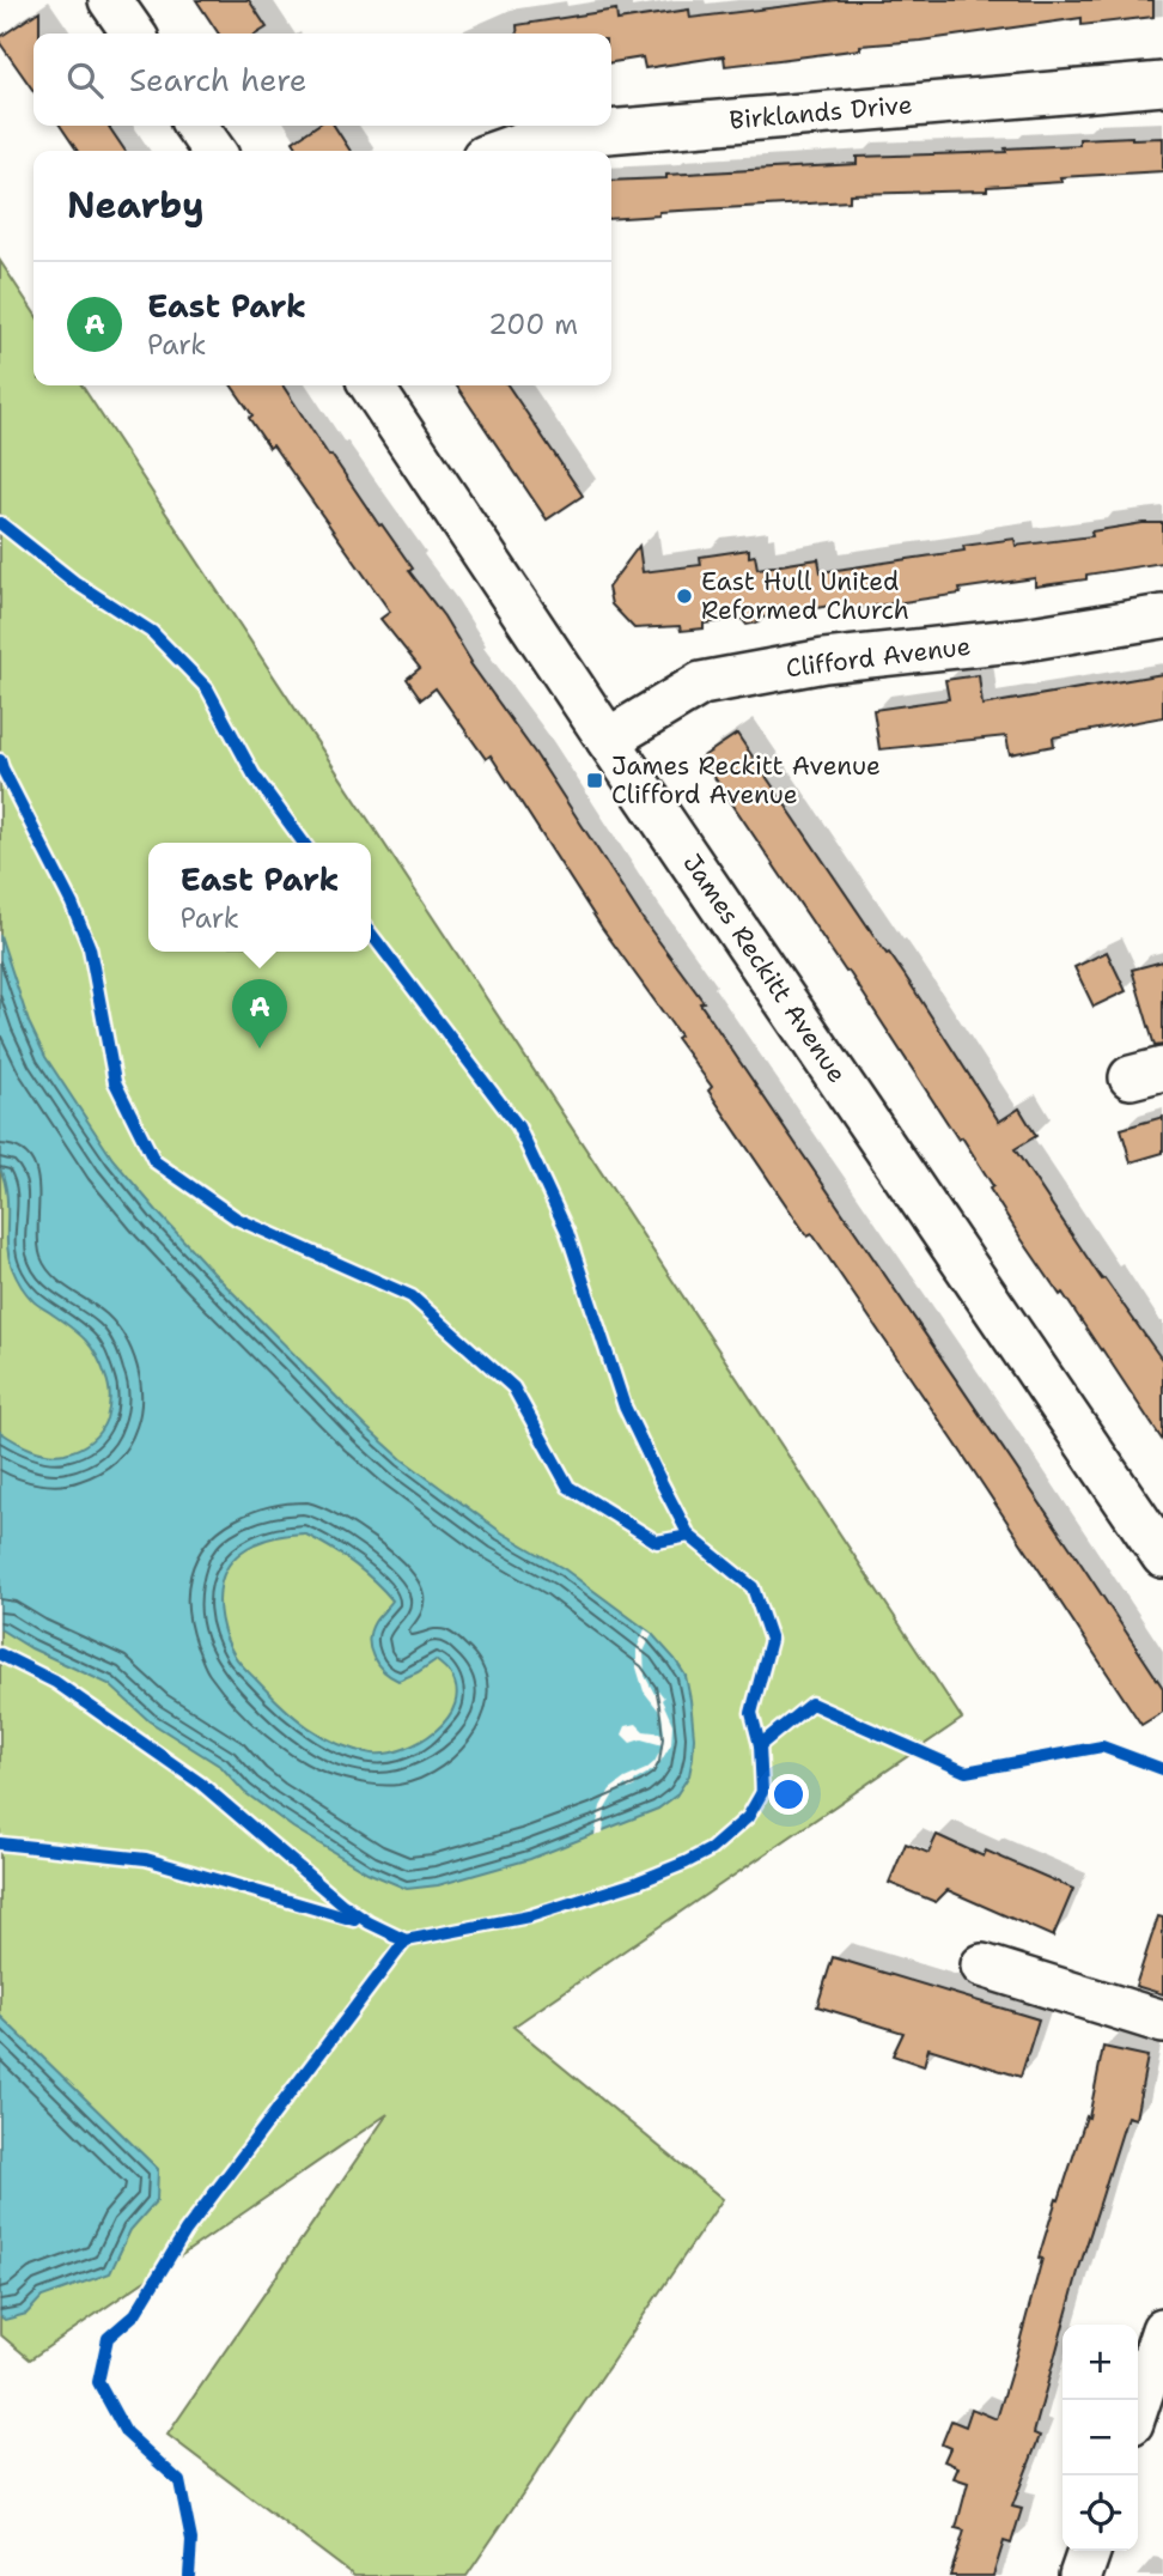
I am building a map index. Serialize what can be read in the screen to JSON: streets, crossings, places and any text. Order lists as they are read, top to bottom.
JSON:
{
  "streets": {
    "street": ["Birklands Drive", "Clifford Avenue", "James Reckitt Avenue"]
  },
  "crossings": [
    ["Clifford Avenue", "James Reckitt Avenue"]
  ],
  "places": {
    "other": ["East Hull United Reformed Church"],
    "transit": ["James Reckitt Avenue Clifford Avenue"]
  },
  "page": {
    "search": "Search here",
    "heading": "Nearby",
    "list": [
      {
        "mark": "A",
        "name": "East Park",
        "note": "Park",
        "value": "200 m"
      }
    ],
    "popup": ["East Park", "Park"],
    "pins": "A",
    "map_buttons": ["+", "−"]
  }
}
